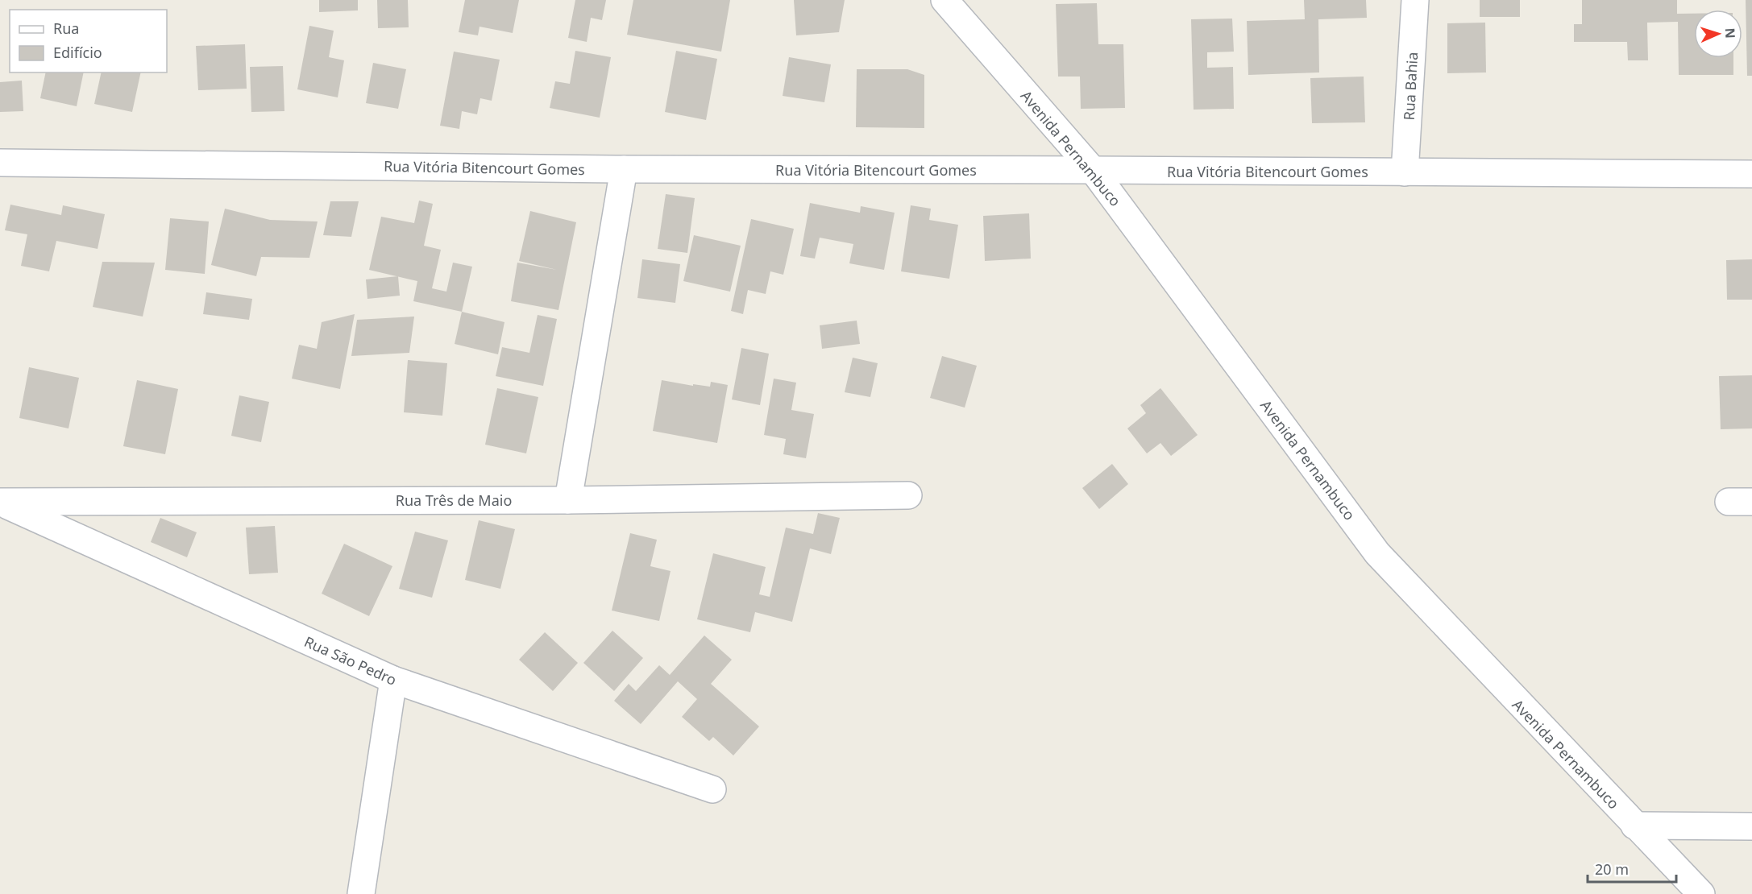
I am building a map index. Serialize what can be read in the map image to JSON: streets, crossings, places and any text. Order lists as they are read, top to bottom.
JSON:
{
  "streets": {
    "street": [
      "Rua Bahia",
      "Avenida Pernambuco",
      "Rua Vitória Bitencourt Gomes",
      "Rua Três de Maio",
      "Rua São Pedro"
    ]
  },
  "crossings": [
    ["Rua Bahia", "Rua Vitória Bitencourt Gomes"],
    ["Avenida Pernambuco", "Rua Vitória Bitencourt Gomes"],
    ["Rua Três de Maio", "Rua São Pedro"]
  ],
  "legend": ["Rua", "Edifício"],
  "scale_bar": "20 m",
  "north": "right"
}
